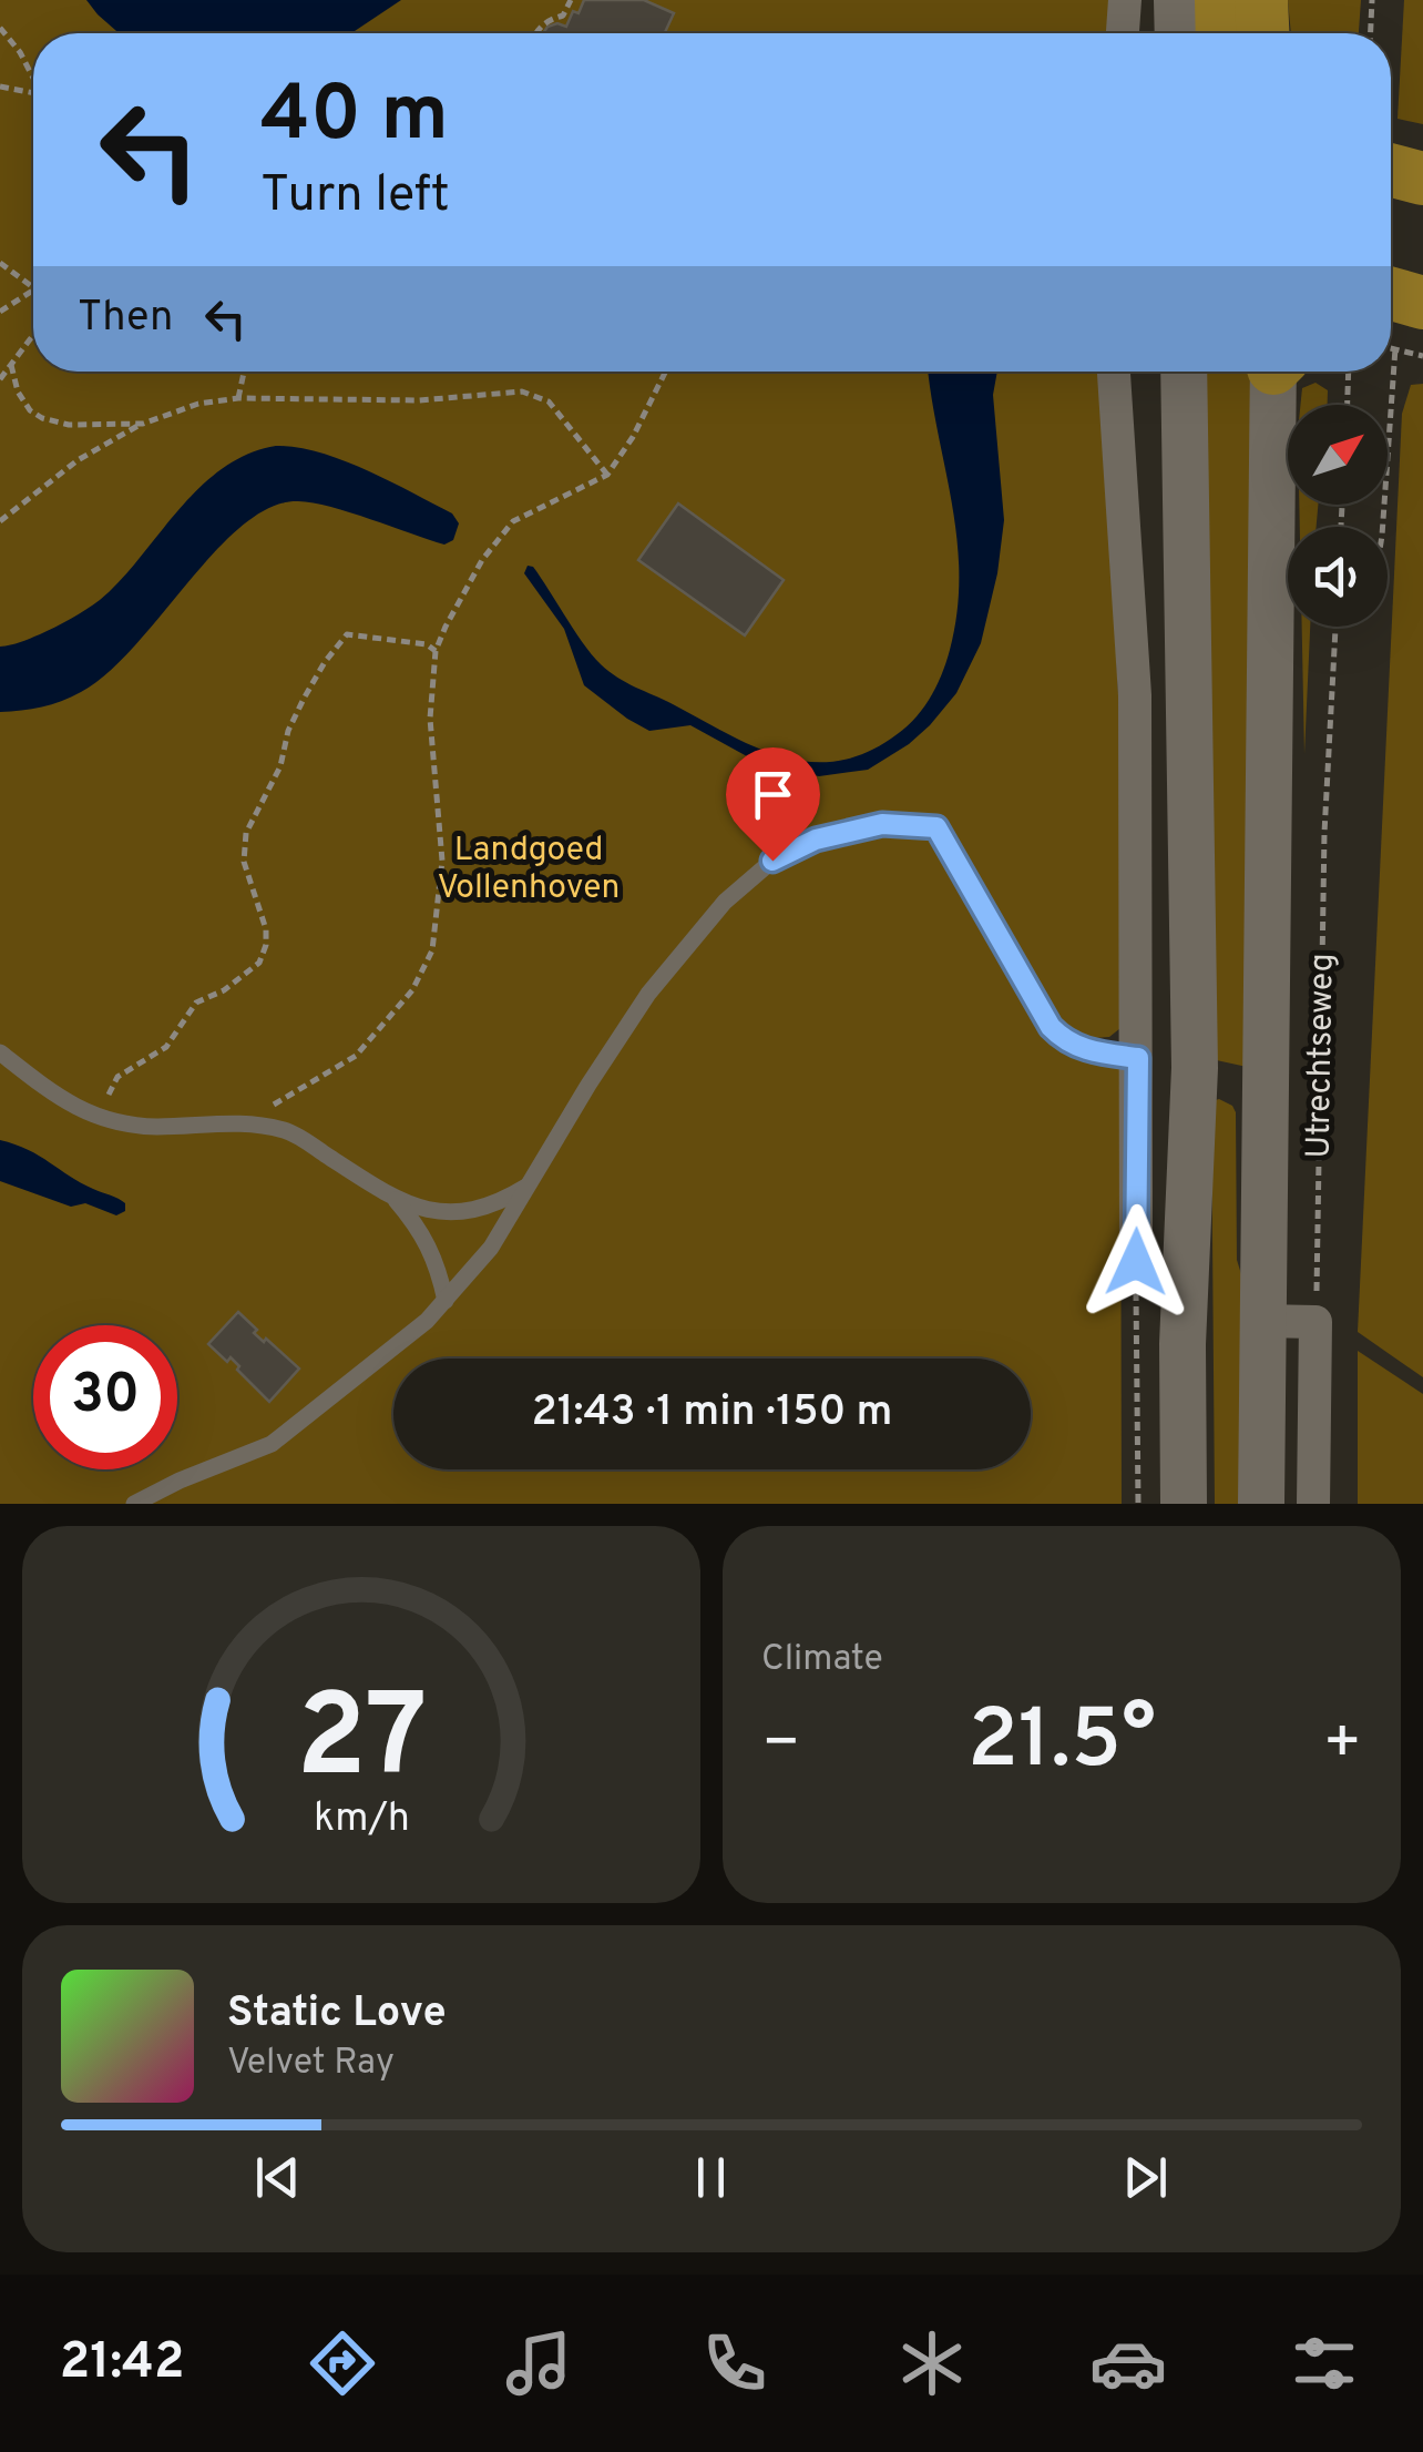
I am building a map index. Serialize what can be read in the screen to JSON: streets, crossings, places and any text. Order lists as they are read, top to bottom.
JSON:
{
  "streets": {
    "main road": ["Utrechtseweg"]
  },
  "parks": ["Landgoed Vollenhoven"],
  "north": "top right",
  "page": {
    "turn": ["40 m", "Turn left"],
    "then": "Then",
    "limit": "30",
    "trip": "21:43 · 1 min · 150 m",
    "tile": "Climate",
    "heat": ["−", "21.5°", "+"],
    "song": ["Static Love", "Velvet Ray"],
    "tabs": "21:42",
    "gauge": ["27", "km/h"]
  }
}
